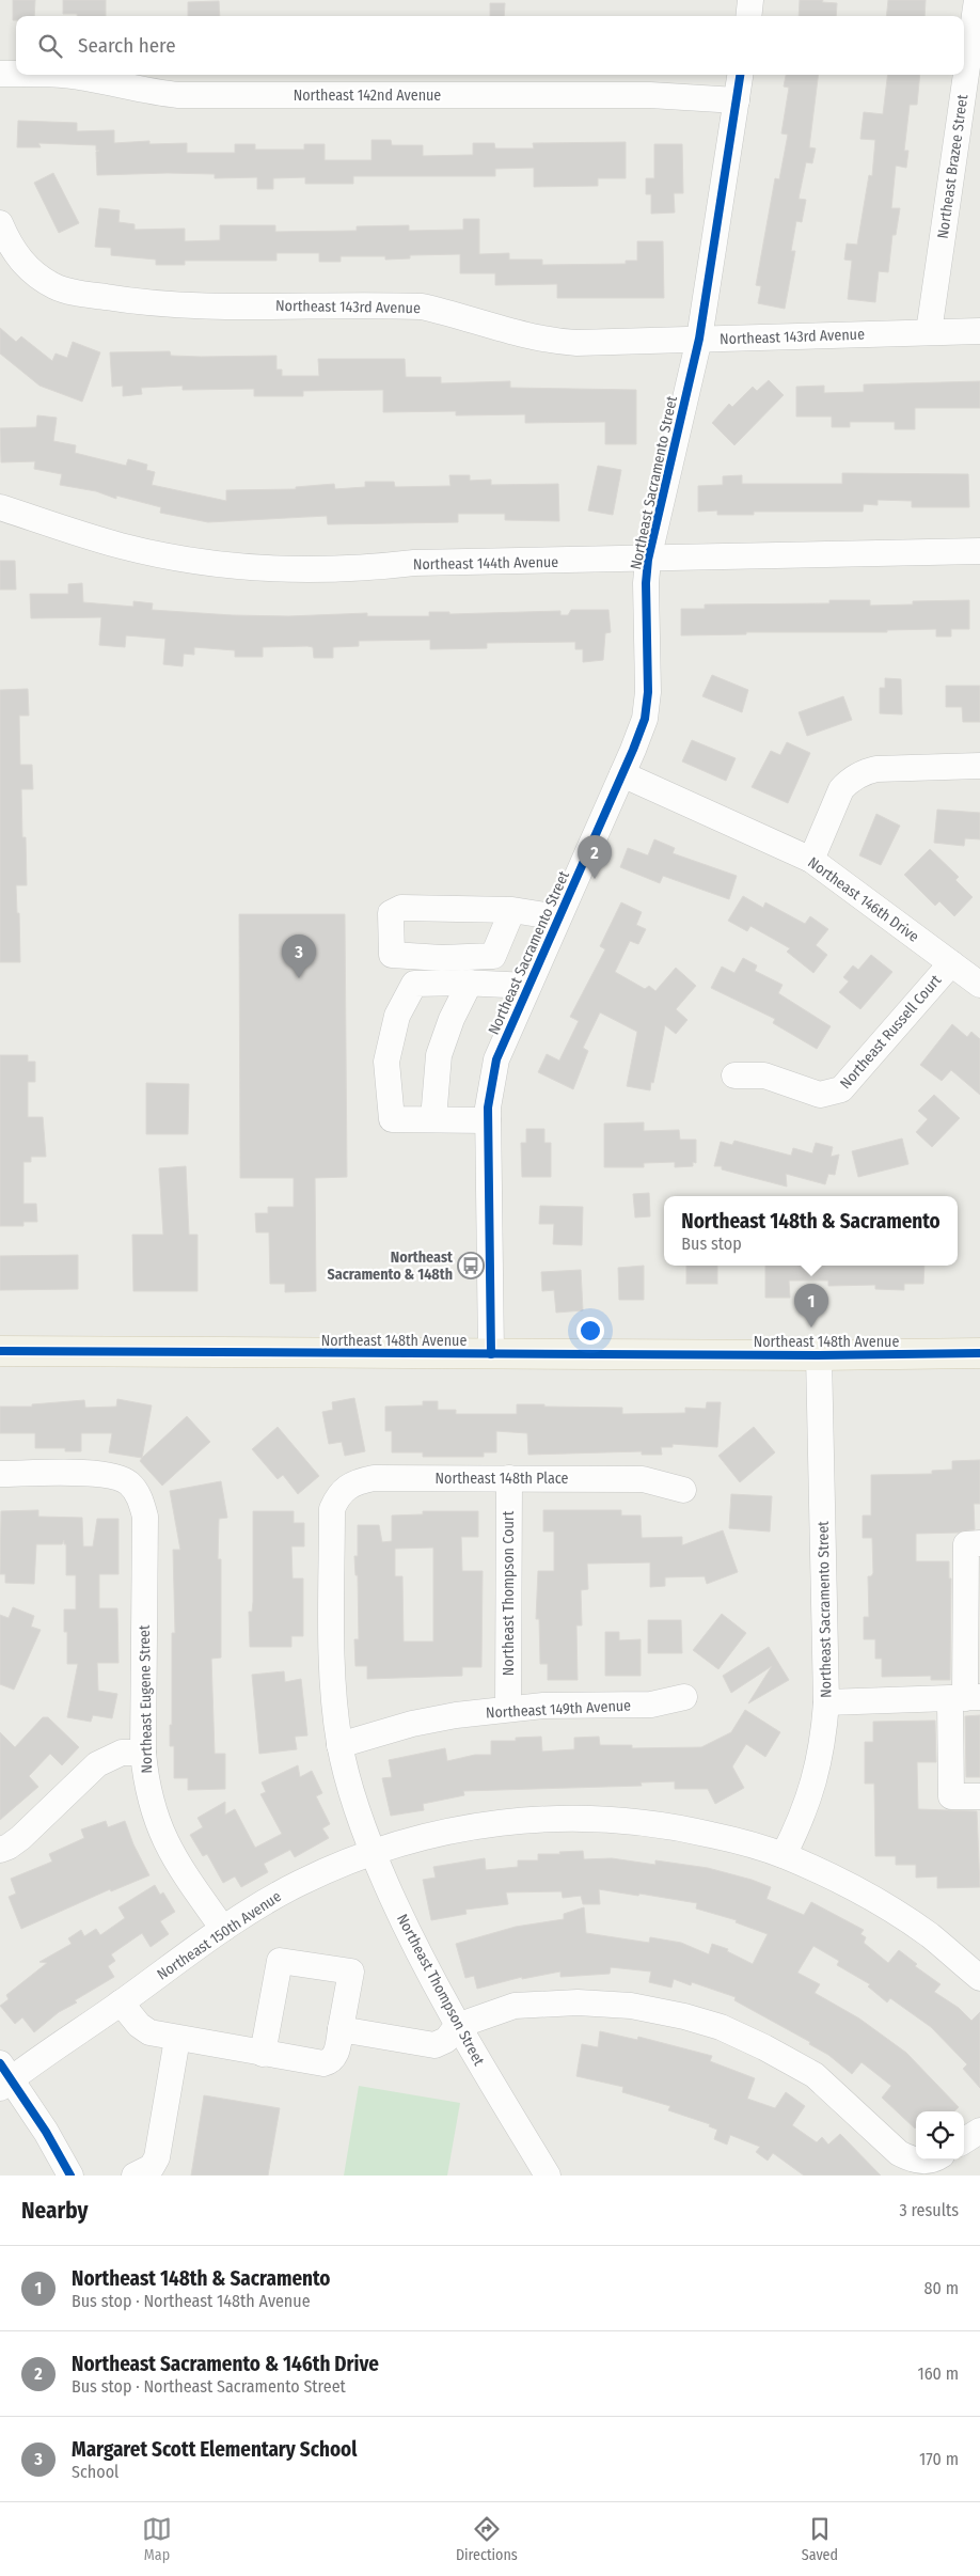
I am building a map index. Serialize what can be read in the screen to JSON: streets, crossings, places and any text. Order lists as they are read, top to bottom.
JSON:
{
  "streets": {
    "main road": ["Northeast 148th Avenue"],
    "street": [
      "Northeast 142nd Avenue",
      "Northeast Brazee Street",
      "Northeast 143rd Avenue",
      "Northeast Sacramento Street",
      "Northeast 144th Avenue",
      "Northeast 146th Drive",
      "Northeast Russell Court",
      "Northeast 148th Place",
      "Northeast Thompson Court",
      "Northeast Eugene Street",
      "Northeast 149th Avenue",
      "Northeast 150th Avenue",
      "Northeast Thompson Street"
    ]
  },
  "crossings": [
    ["Northeast 142nd Avenue", "Northeast Sacramento Street"],
    ["Northeast Brazee Street", "Northeast 143rd Avenue"],
    ["Northeast 143rd Avenue", "Northeast Sacramento Street"],
    ["Northeast Sacramento Street", "Northeast 144th Avenue"],
    ["Northeast Sacramento Street", "Northeast 146th Drive"],
    ["Northeast Sacramento Street", "Northeast 148th Avenue"],
    ["Northeast Sacramento Street", "Northeast 150th Avenue"],
    ["Northeast 146th Drive", "Northeast Russell Court"],
    ["Northeast 148th Place", "Northeast Thompson Court"],
    ["Northeast 148th Place", "Northeast Thompson Street"],
    ["Northeast Thompson Court", "Northeast 149th Avenue"],
    ["Northeast Eugene Street", "Northeast 150th Avenue"],
    ["Northeast 149th Avenue", "Northeast Thompson Street"],
    ["Northeast 150th Avenue", "Northeast Thompson Street"]
  ],
  "places": {
    "bus stop": ["Northeast Sacramento & 148th"]
  },
  "page": {
    "search": "Search here",
    "pins": ["2", "3", "1"],
    "popup": ["Northeast 148th & Sacramento", "Bus stop"],
    "heading": ["Nearby", "3 results"],
    "list": [
      {
        "mark": "1",
        "name": "Northeast 148th & Sacramento",
        "note": "Bus stop · Northeast 148th Avenue",
        "value": "80 m"
      },
      {
        "mark": "2",
        "name": "Northeast Sacramento & 146th Drive",
        "note": "Bus stop · Northeast Sacramento Street",
        "value": "160 m"
      },
      {
        "mark": "3",
        "name": "Margaret Scott Elementary School",
        "note": "School",
        "value": "170 m"
      }
    ],
    "nav": ["Map", "Directions", "Saved"]
  }
}
